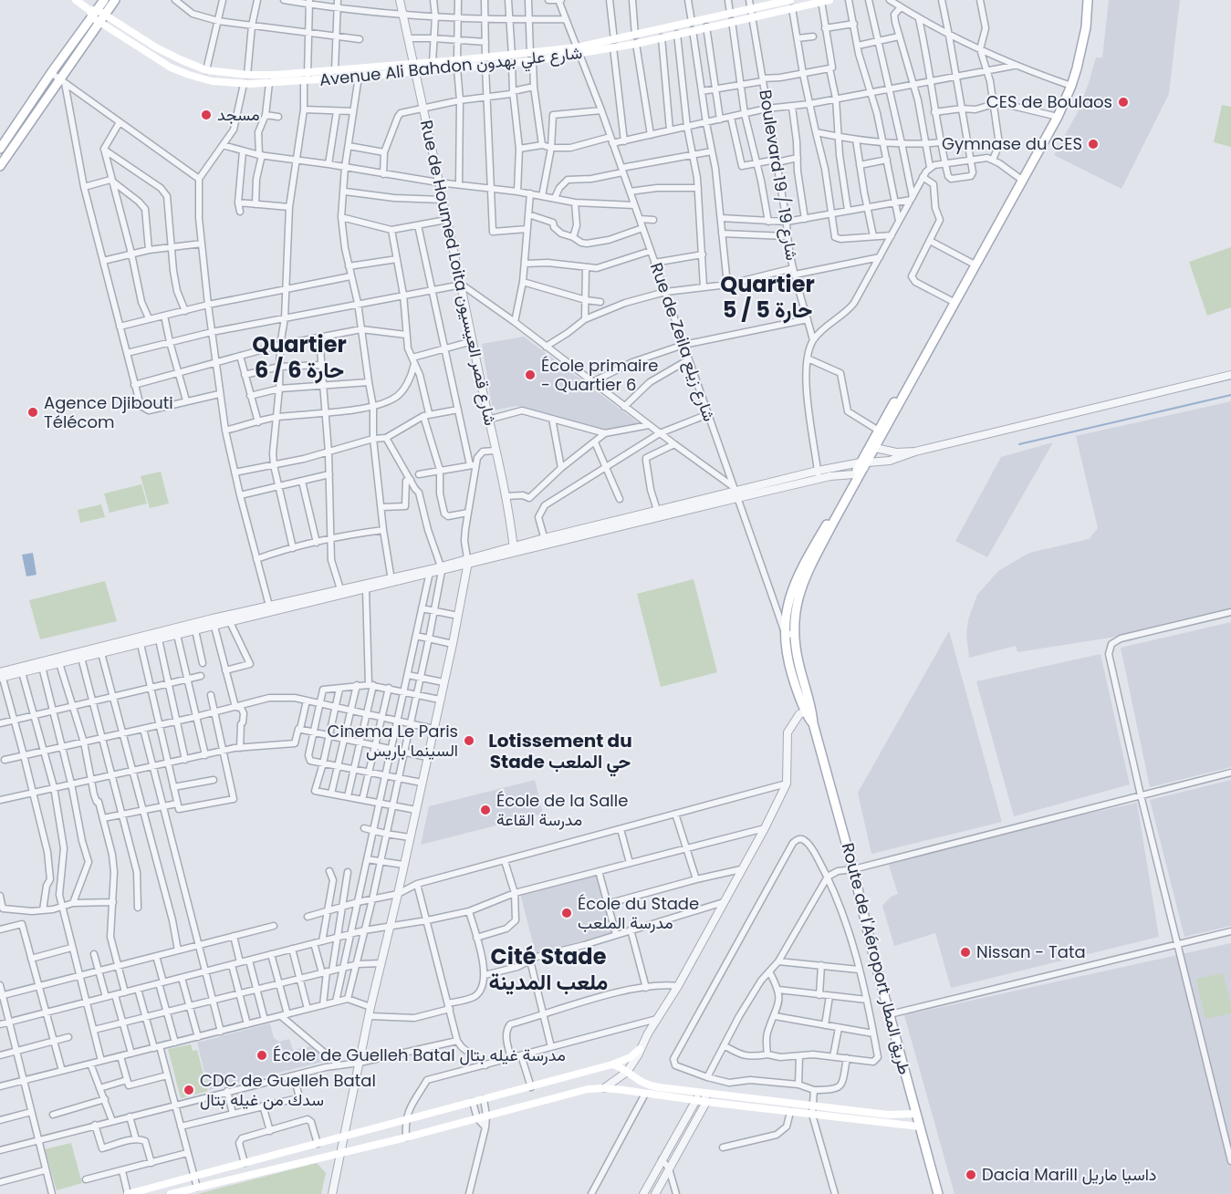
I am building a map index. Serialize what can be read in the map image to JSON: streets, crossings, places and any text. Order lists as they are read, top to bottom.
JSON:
{
  "streets": {
    "main road": ["Avenue Ali Bahdon شارع علي بهدون", "Route de l'Aéroport طريق المطار"],
    "street": ["Boulevard 19 / شارع 19", "Rue de Houmed Loita شارع قصر العيسيون", "Rue de Zeila شارع زيلع"]
  },
  "crossings": [
    ["Avenue Ali Bahdon شارع علي بهدون", "Boulevard 19 / شارع 19"],
    ["Avenue Ali Bahdon شارع علي بهدون", "Rue de Houmed Loita شارع قصر العيسيون"],
    ["Avenue Ali Bahdon شارع علي بهدون", "Rue de Zeila شارع زيلع"]
  ],
  "districts": [
    "Quartier 5 / حارة 5",
    "Quartier 6 / حارة 6",
    "Lotissement du Stade حي الملعب",
    "Cité Stade ملعب المدينة"
  ],
  "places": [
    "CES de Boulaos",
    "مسجد",
    "Gymnase du CES",
    "École primaire - Quartier 6",
    "Agence Djibouti Télécom",
    "Cinema Le Paris السينما باريس",
    "École de la Salle مدرسة القاعة",
    "École du Stade مدرسة الملعب",
    "Nissan - Tata",
    "École de Guelleh Batal مدرسة غيله بتال",
    "CDC de Guelleh Batal سدك من غيله بتال",
    "Dacia Marill داسيا ماريل"
  ]
}
